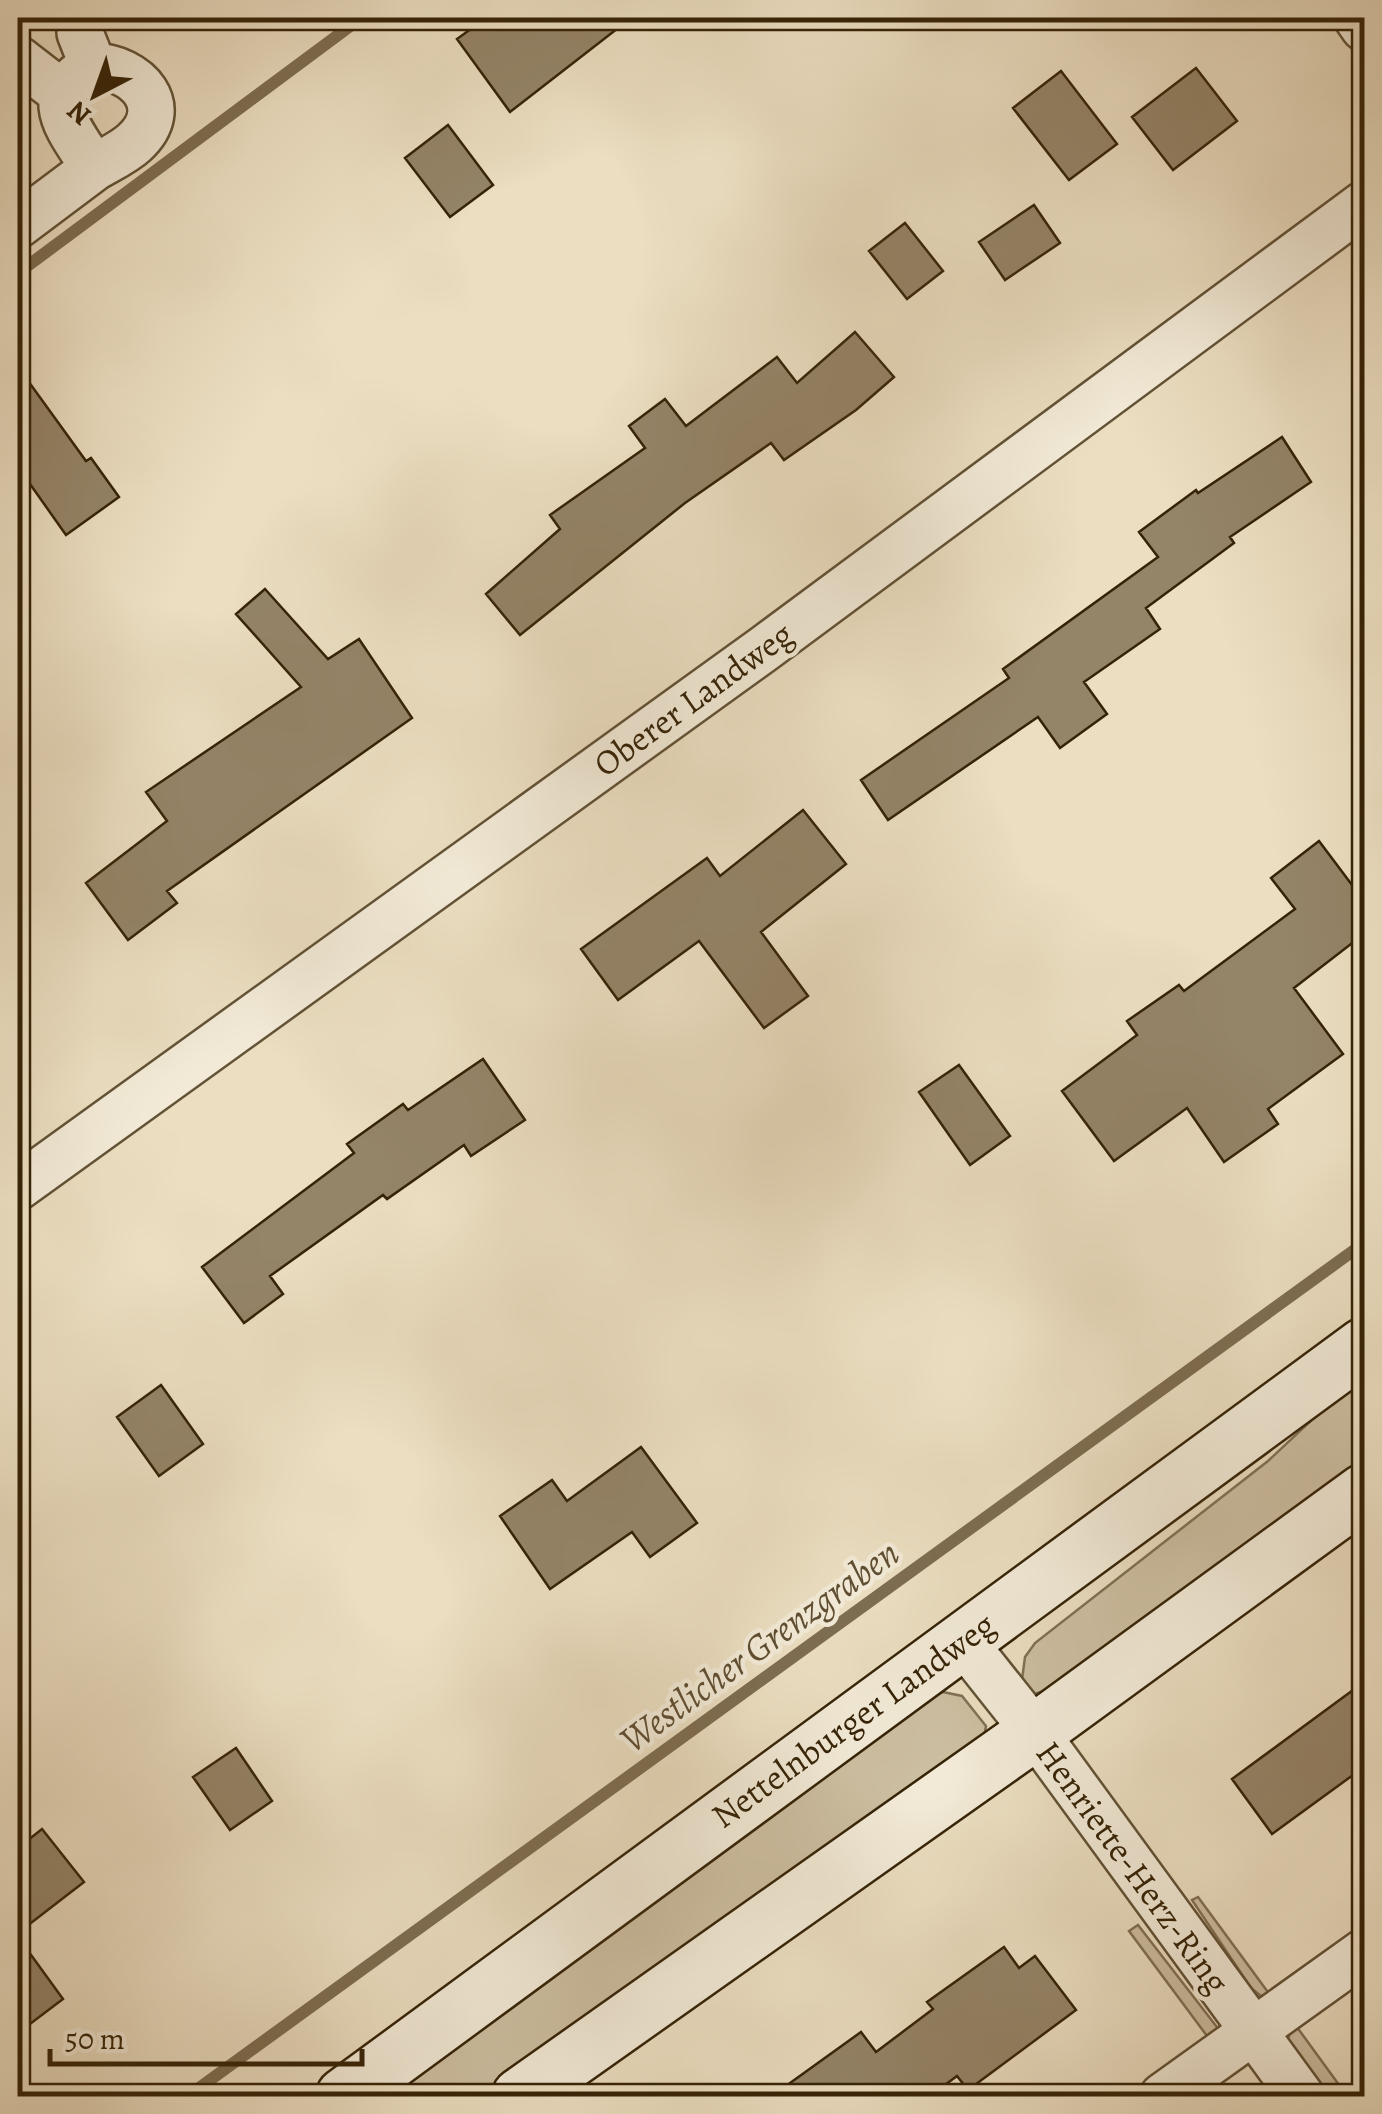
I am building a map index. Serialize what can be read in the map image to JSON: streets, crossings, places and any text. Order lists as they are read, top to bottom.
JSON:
{
  "streets": {
    "main road": ["Nettelnburger Landweg"],
    "street": ["Oberer Landweg", "Henriette-Herz-Ring"]
  },
  "crossings": [
    ["Nettelnburger Landweg", "Henriette-Herz-Ring"]
  ],
  "water": ["Westlicher Grenzgraben"],
  "scale_bar": "50 m",
  "north": "bottom left"
}
